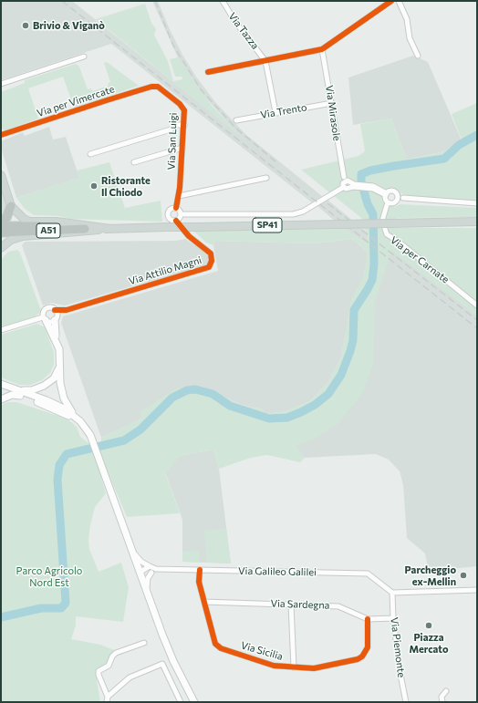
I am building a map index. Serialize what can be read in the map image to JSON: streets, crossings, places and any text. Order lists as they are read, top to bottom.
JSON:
{
  "streets": {
    "highway": ["A51"],
    "main road": ["SP41"],
    "street": [
      "Via Tazza",
      "Via per Vimercate",
      "Via Trento",
      "Via Mirasole",
      "Via San Luigi",
      "Via per Carnate",
      "Via Attilio Magni",
      "Via Galileo Galilei",
      "Via Sardegna",
      "Via Piemonte",
      "Via Sicilia"
    ]
  },
  "crossings": [
    ["Via per Vimercate", "Via San Luigi"],
    ["Via Trento", "Via Mirasole"],
    ["Via San Luigi", "Via Attilio Magni"],
    ["SP41", "A51"],
    ["Via Galileo Galilei", "Via Piemonte"],
    ["Via Galileo Galilei", "Via Sicilia"],
    ["Via Sardegna", "Via Piemonte"],
    ["Via Sardegna", "Via Sicilia"]
  ],
  "parks": ["Parco Agricolo Nord Est"],
  "places": [
    "Brivio & Viganò",
    "Ristorante Il Chiodo",
    "Parcheggio ex-Mellin",
    "Piazza Mercato"
  ]
}
